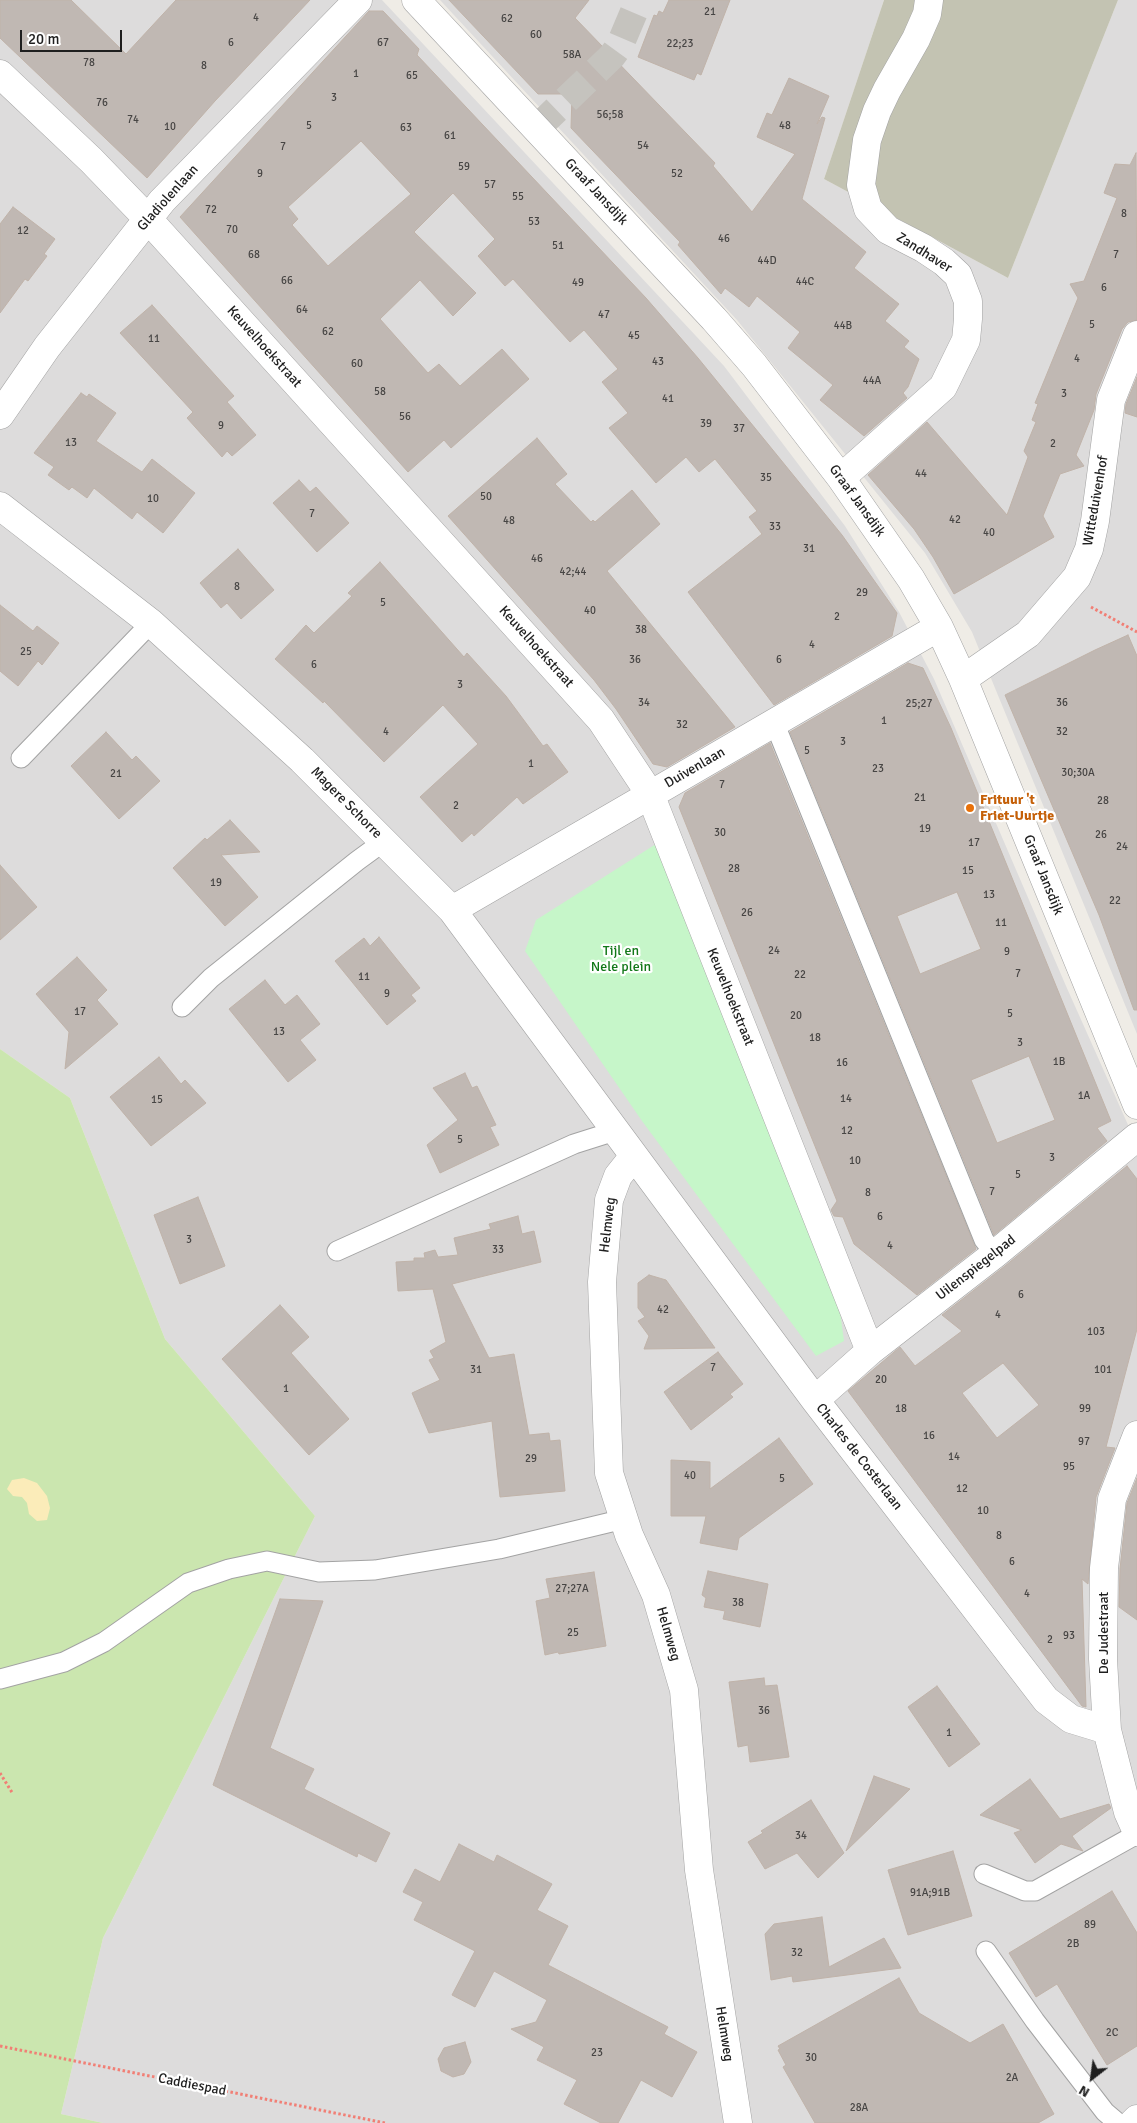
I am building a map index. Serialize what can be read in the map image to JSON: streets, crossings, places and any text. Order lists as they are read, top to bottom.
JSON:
{
  "streets": {
    "street": [
      "Graaf Jansdijk",
      "Gladiolenlaan",
      "Zandhaver",
      "Keuvelhoekstraat",
      "Witteduivenhof",
      "Duivenlaan",
      "Magere Schorre",
      "Helmweg",
      "Uilenspiegelpad",
      "Charles de Costerlaan",
      "De Judestraat"
    ],
    "path": ["Caddiespad"]
  },
  "crossings": [
    ["Graaf Jansdijk", "Zandhaver"],
    ["Graaf Jansdijk", "Witteduivenhof"],
    ["Graaf Jansdijk", "Duivenlaan"],
    ["Gladiolenlaan", "Keuvelhoekstraat"],
    ["Keuvelhoekstraat", "Duivenlaan"],
    ["Keuvelhoekstraat", "Uilenspiegelpad"],
    ["Duivenlaan", "Magere Schorre"],
    ["Magere Schorre", "Helmweg"],
    ["Magere Schorre", "Charles de Costerlaan"],
    ["Helmweg", "Charles de Costerlaan"],
    ["Uilenspiegelpad", "Charles de Costerlaan"],
    ["Charles de Costerlaan", "De Judestraat"]
  ],
  "parks": ["Tijl en Nele plein"],
  "places": ["Frituur 't Friet-Uurtje"],
  "house_numbers": [
    "21",
    "4",
    "62",
    "60",
    "6",
    "67",
    "22;23",
    "58A",
    "78",
    "8",
    "1",
    "65",
    "3",
    "76",
    "56;58",
    "74",
    "5",
    "48",
    "10",
    "63",
    "61",
    "54",
    "7",
    "59",
    "9",
    "52",
    "57",
    "55",
    "72",
    "8",
    "53",
    "70",
    "12",
    "46",
    "51",
    "68",
    "7",
    "44D",
    "66",
    "44C",
    "49",
    "6",
    "64",
    "47",
    "5",
    "44B",
    "62",
    "45",
    "11",
    "4",
    "43",
    "60",
    "44A",
    "58",
    "3",
    "41",
    "56",
    "39",
    "9",
    "37",
    "13",
    "2",
    "44",
    "35",
    "50",
    "10",
    "7",
    "42",
    "48",
    "33",
    "40",
    "31",
    "46",
    "42;44",
    "8",
    "29",
    "5",
    "40",
    "2",
    "38",
    "4",
    "25",
    "36",
    "6",
    "6",
    "3",
    "34",
    "36",
    "25;27",
    "1",
    "32",
    "4",
    "32",
    "3",
    "5",
    "1",
    "23",
    "30;30A",
    "21",
    "7",
    "21",
    "28",
    "2",
    "19",
    "30",
    "26",
    "17",
    "24",
    "28",
    "15",
    "19",
    "13",
    "22",
    "26",
    "11",
    "24",
    "9",
    "7",
    "22",
    "11",
    "9",
    "17",
    "5",
    "20",
    "13",
    "18",
    "3",
    "1B",
    "16",
    "1A",
    "14",
    "15",
    "12",
    "5",
    "3",
    "10",
    "5",
    "7",
    "8",
    "6",
    "3",
    "4",
    "33",
    "6",
    "42",
    "4",
    "103",
    "7",
    "31",
    "101",
    "20",
    "1",
    "18",
    "99",
    "16",
    "97",
    "14",
    "29",
    "95",
    "40",
    "5",
    "12",
    "10",
    "8",
    "6",
    "27;27A",
    "4",
    "38",
    "25",
    "93",
    "2",
    "36",
    "1",
    "34",
    "91A;91B",
    "89",
    "2B",
    "32",
    "2C",
    "23",
    "30",
    "2A",
    "28A"
  ],
  "scale_bar": "20 m",
  "north": "bottom left"
}
